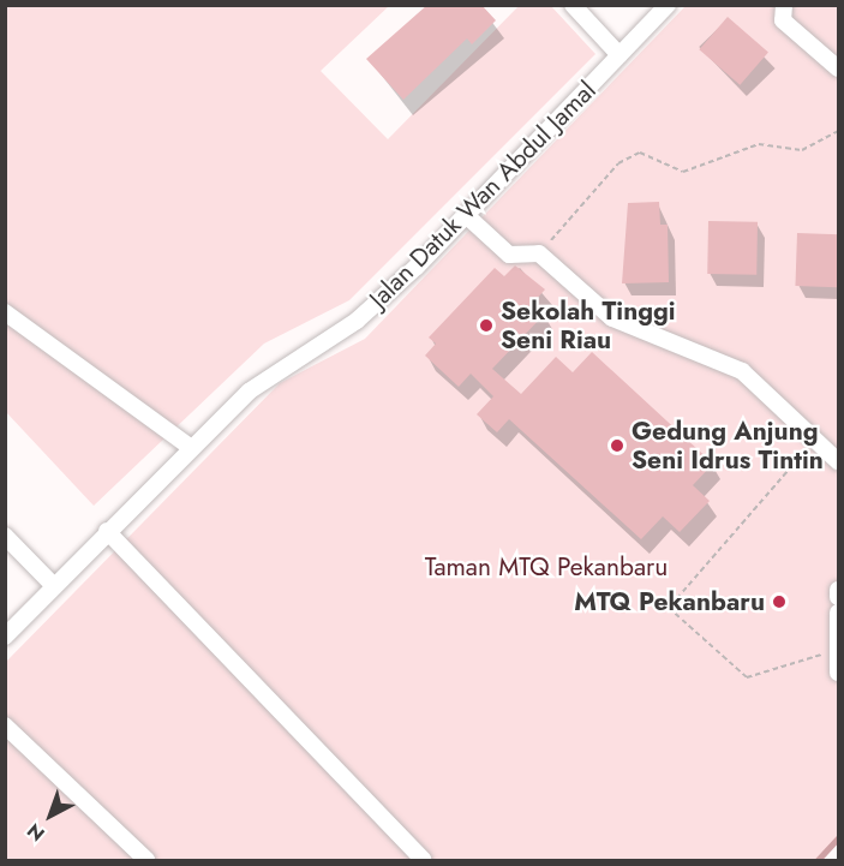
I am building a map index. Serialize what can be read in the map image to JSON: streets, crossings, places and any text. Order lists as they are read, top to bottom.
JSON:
{
  "streets": {
    "street": ["Jalan Datuk Wan Abdul Jamal"]
  },
  "parks": ["Taman MTQ Pekanbaru"],
  "places": ["Sekolah Tinggi Seni Riau", "Gedung Anjung Seni Idrus Tintin", "MTQ Pekanbaru"],
  "north": "bottom left"
}
